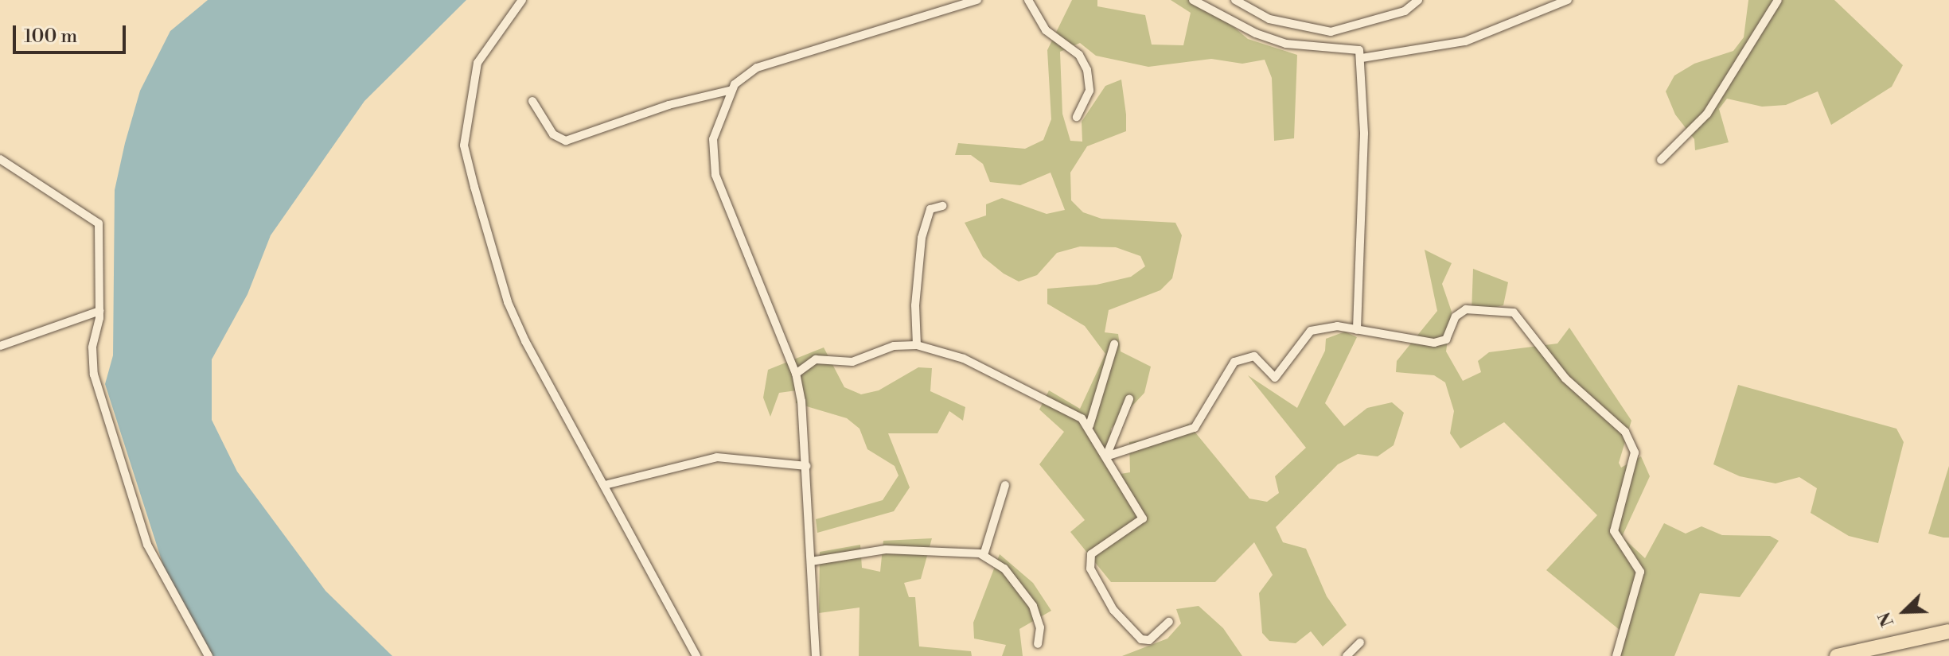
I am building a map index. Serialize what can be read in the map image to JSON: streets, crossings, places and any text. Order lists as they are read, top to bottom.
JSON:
{
  "scale_bar": "100 m",
  "north": "bottom left"
}
